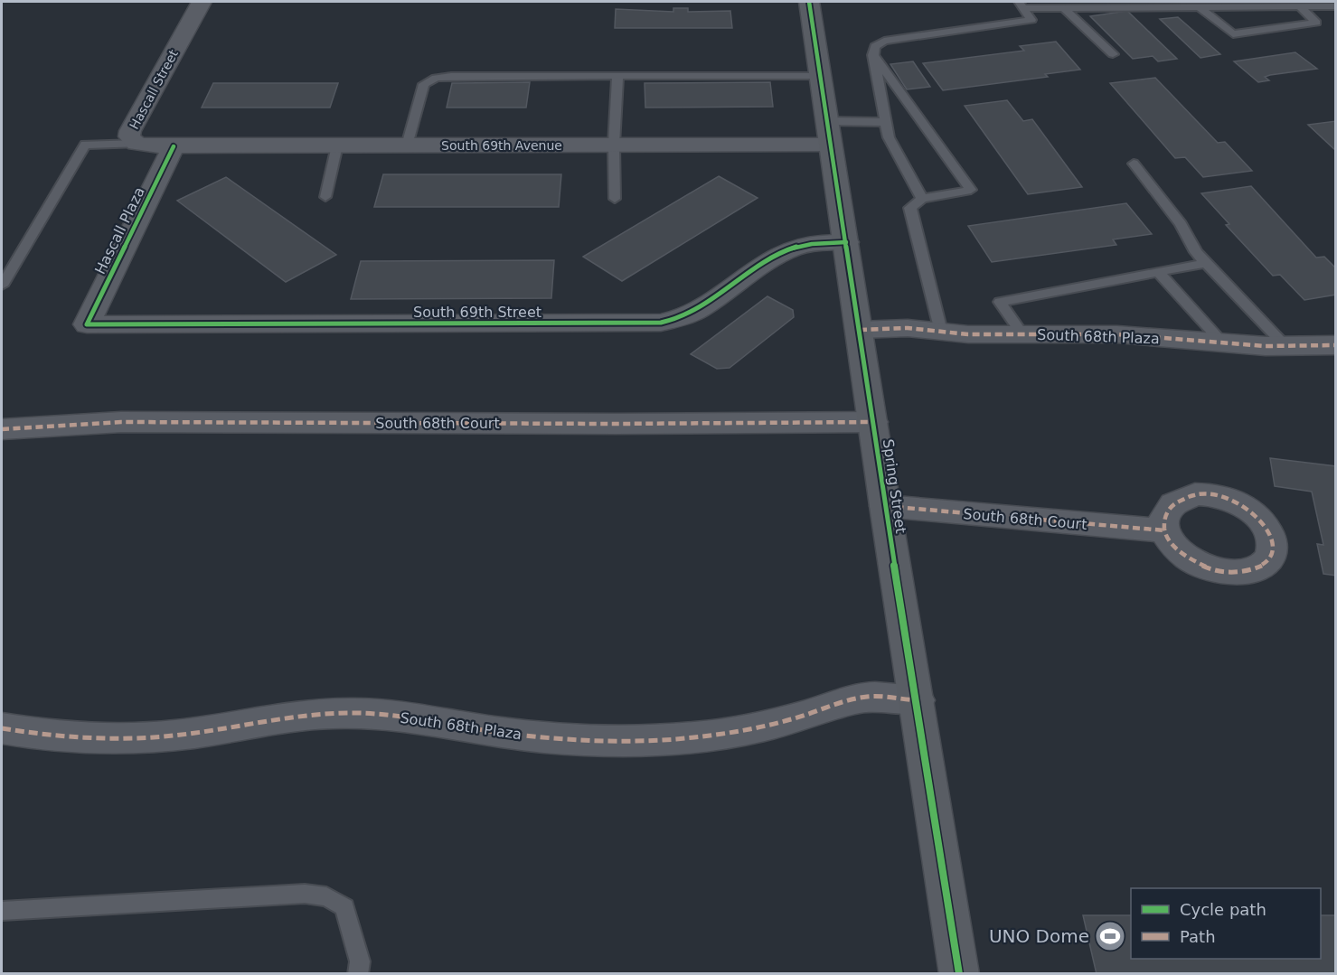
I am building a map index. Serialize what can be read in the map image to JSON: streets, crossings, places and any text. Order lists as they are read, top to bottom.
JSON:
{
  "streets": {
    "street": [
      "Hascall Street",
      "South 69th Avenue",
      "Hascall Plaza",
      "South 69th Street",
      "South 68th Plaza",
      "South 68th Court",
      "Spring Street"
    ]
  },
  "crossings": [
    ["Hascall Street", "South 69th Avenue"],
    ["Hascall Street", "Hascall Plaza"],
    ["South 69th Avenue", "Hascall Plaza"],
    ["South 69th Avenue", "Spring Street"],
    ["Hascall Plaza", "South 69th Street"],
    ["South 69th Street", "Spring Street"],
    ["South 68th Plaza", "Spring Street"],
    ["South 68th Court", "Spring Street"]
  ],
  "places": {
    "sports": ["UNO Dome"]
  },
  "legend": ["Cycle path", "Path"]
}
